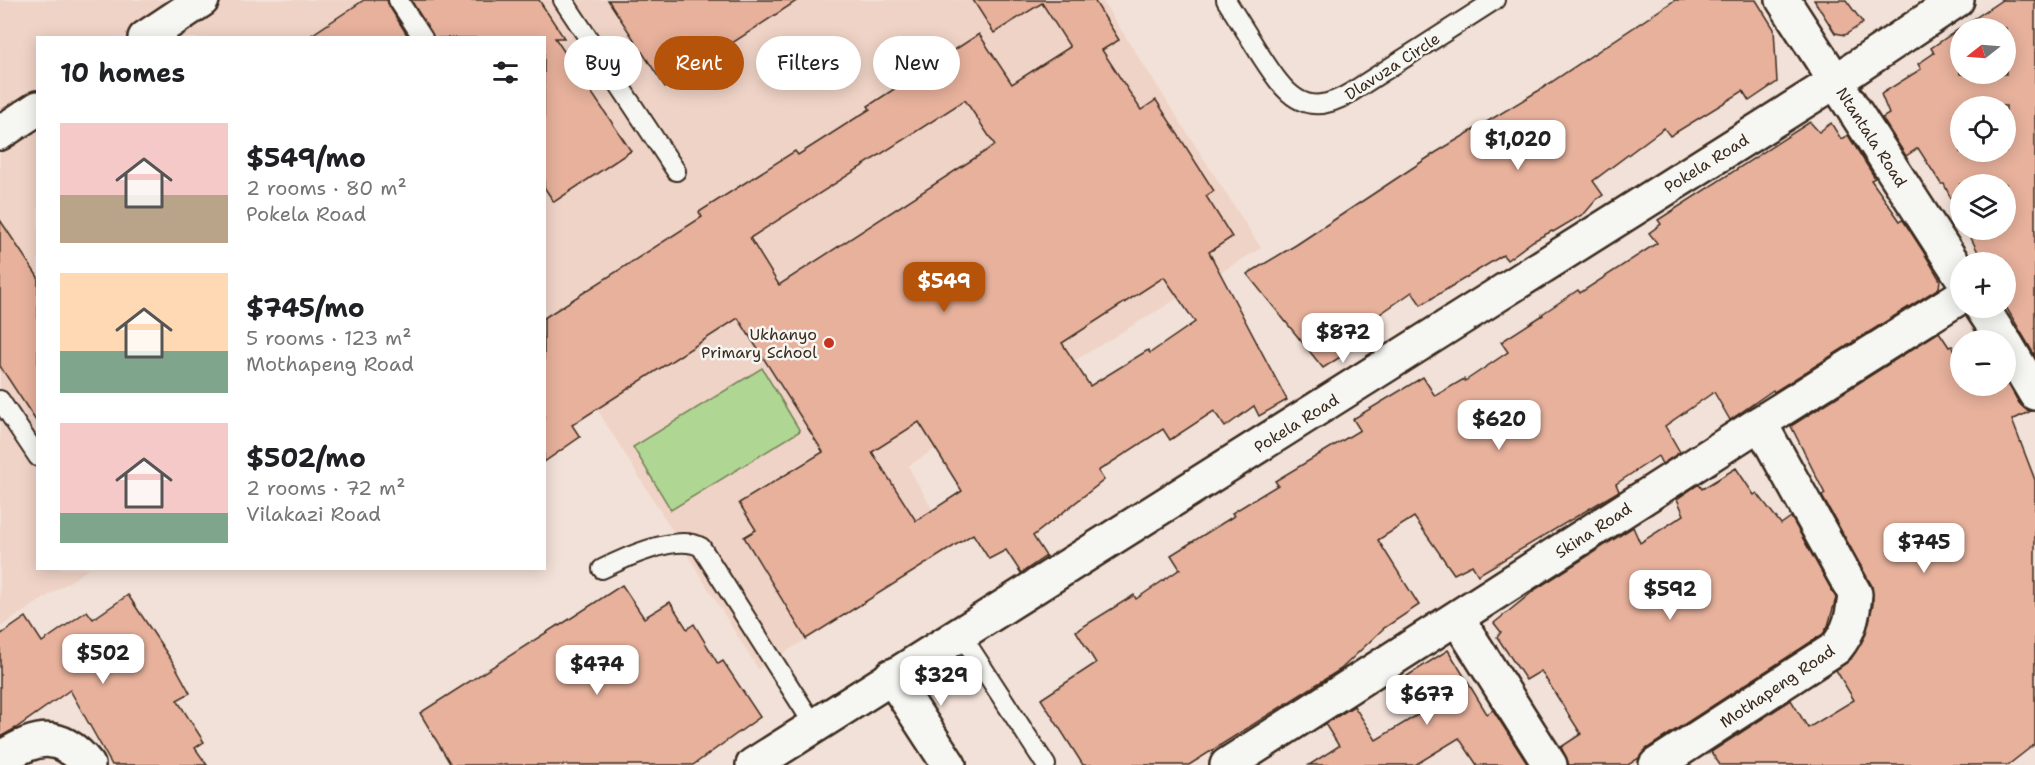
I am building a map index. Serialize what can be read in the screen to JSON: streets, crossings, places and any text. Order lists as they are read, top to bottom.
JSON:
{
  "streets": {
    "street": [
      "Ntantala Road",
      "Pokela Road",
      "Skina Road",
      "Mothapeng Road"
    ],
    "lane": ["Dlavuza Circle"]
  },
  "crossings": [
    ["Ntantala Road", "Pokela Road"],
    ["Skina Road", "Mothapeng Road"]
  ],
  "places": ["Ukhanyo Primary School"],
  "north": "left",
  "page": {
    "map_buttons": ["+", "−"],
    "chip": [
      "Buy",
      "Rent",
      "Filters",
      "New"
    ],
    "heading": "10 homes",
    "list": [
      {
        "name": "$549/mo",
        "note": "2 rooms · 80 m² · Pokela Road"
      },
      {
        "name": "$745/mo",
        "note": "5 rooms · 123 m² · Mothapeng Road"
      },
      {
        "name": "$502/mo",
        "note": "2 rooms · 72 m² · Vilakazi Road"
      }
    ],
    "price": [
      "$1,020",
      "$549",
      "$872",
      "$620",
      "$745",
      "$592",
      "$502",
      "$474",
      "$329",
      "$677"
    ]
  }
}
